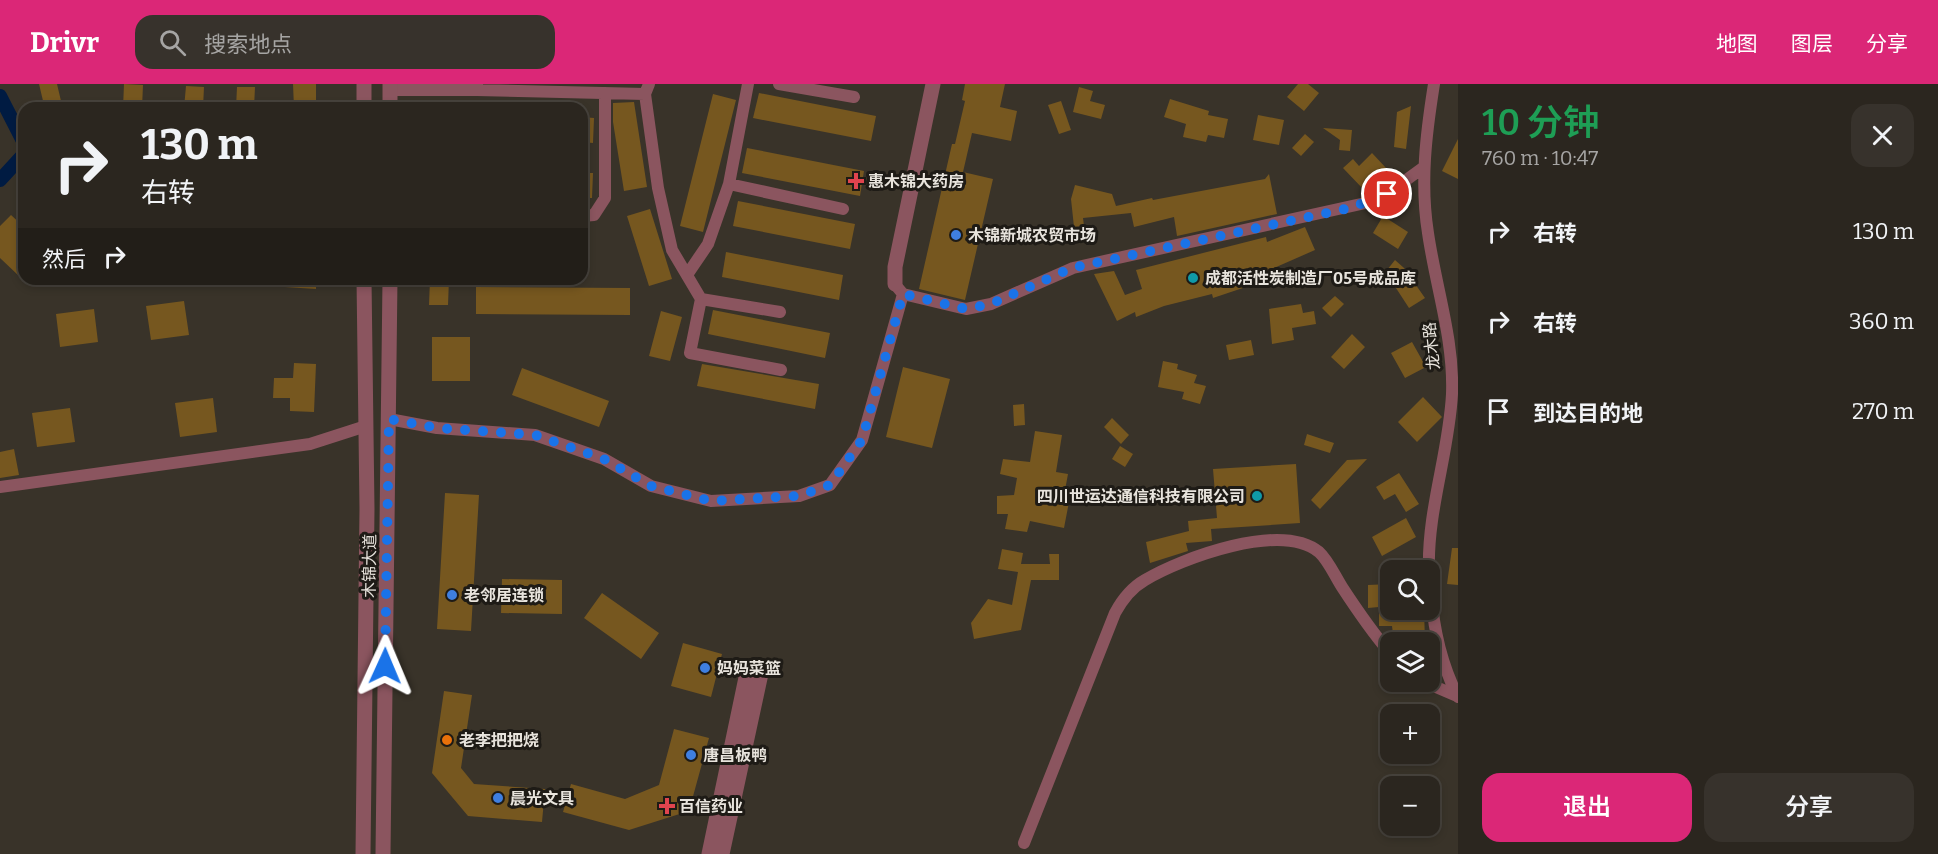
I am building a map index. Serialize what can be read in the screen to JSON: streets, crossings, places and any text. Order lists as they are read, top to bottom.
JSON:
{
  "streets": {
    "street": ["龙木路", "木锦大道"]
  },
  "places": {
    "health": ["惠木锦大药房", "百信药业"],
    "other": [
      "木锦新城农贸市场",
      "成都活性炭制造厂05号成品库",
      "四川世运达通信科技有限公司",
      "老邻居连锁",
      "妈妈菜篮",
      "老李把把烧",
      "唐昌板鸭",
      "晨光文具"
    ]
  },
  "page": {
    "header": "Drivr",
    "search": "搜索地点",
    "nav": ["地图", "图层", "分享"],
    "heading": ["10 分钟", "760 m · 10:47"],
    "turn": ["130 m", "右转"],
    "list": [
      {
        "name": "右转",
        "value": "130 m"
      },
      {
        "name": "右转",
        "value": "360 m"
      },
      {
        "name": "到达目的地",
        "value": "270 m"
      }
    ],
    "then": "然后",
    "map_buttons": ["+", "−"],
    "buttons": ["退出", "分享"]
  }
}
